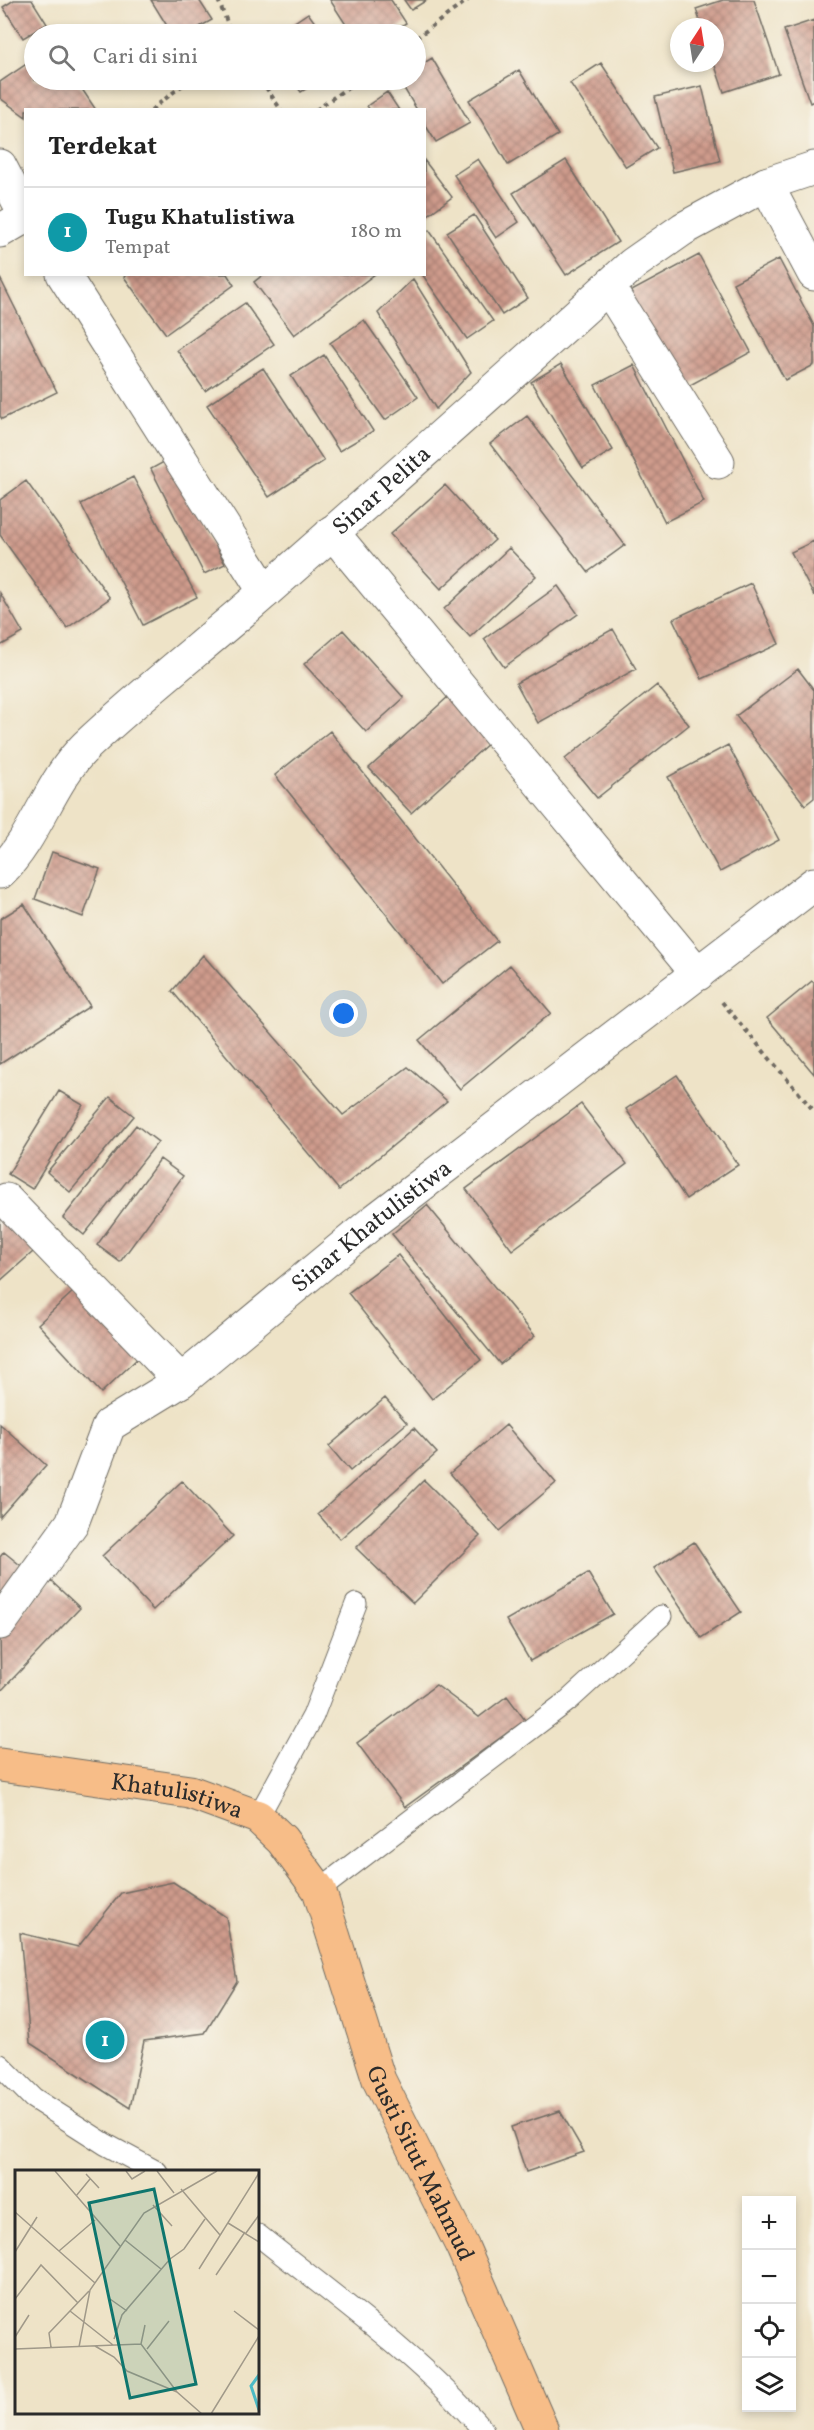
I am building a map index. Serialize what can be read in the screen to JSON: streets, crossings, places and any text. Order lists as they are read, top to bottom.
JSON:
{
  "streets": {
    "highway": ["Khatulistiwa", "Gusti Situt Mahmud"],
    "street": ["Sinar Pelita", "Sinar Khatulistiwa"]
  },
  "crossings": [
    ["Khatulistiwa", "Gusti Situt Mahmud"]
  ],
  "north": "top",
  "page": {
    "search": "Cari di sini",
    "heading": "Terdekat",
    "list": [
      {
        "mark": "1",
        "name": "Tugu Khatulistiwa",
        "note": "Tempat",
        "value": "180 m"
      }
    ],
    "pins": "1",
    "map_buttons": ["+", "−"]
  }
}
